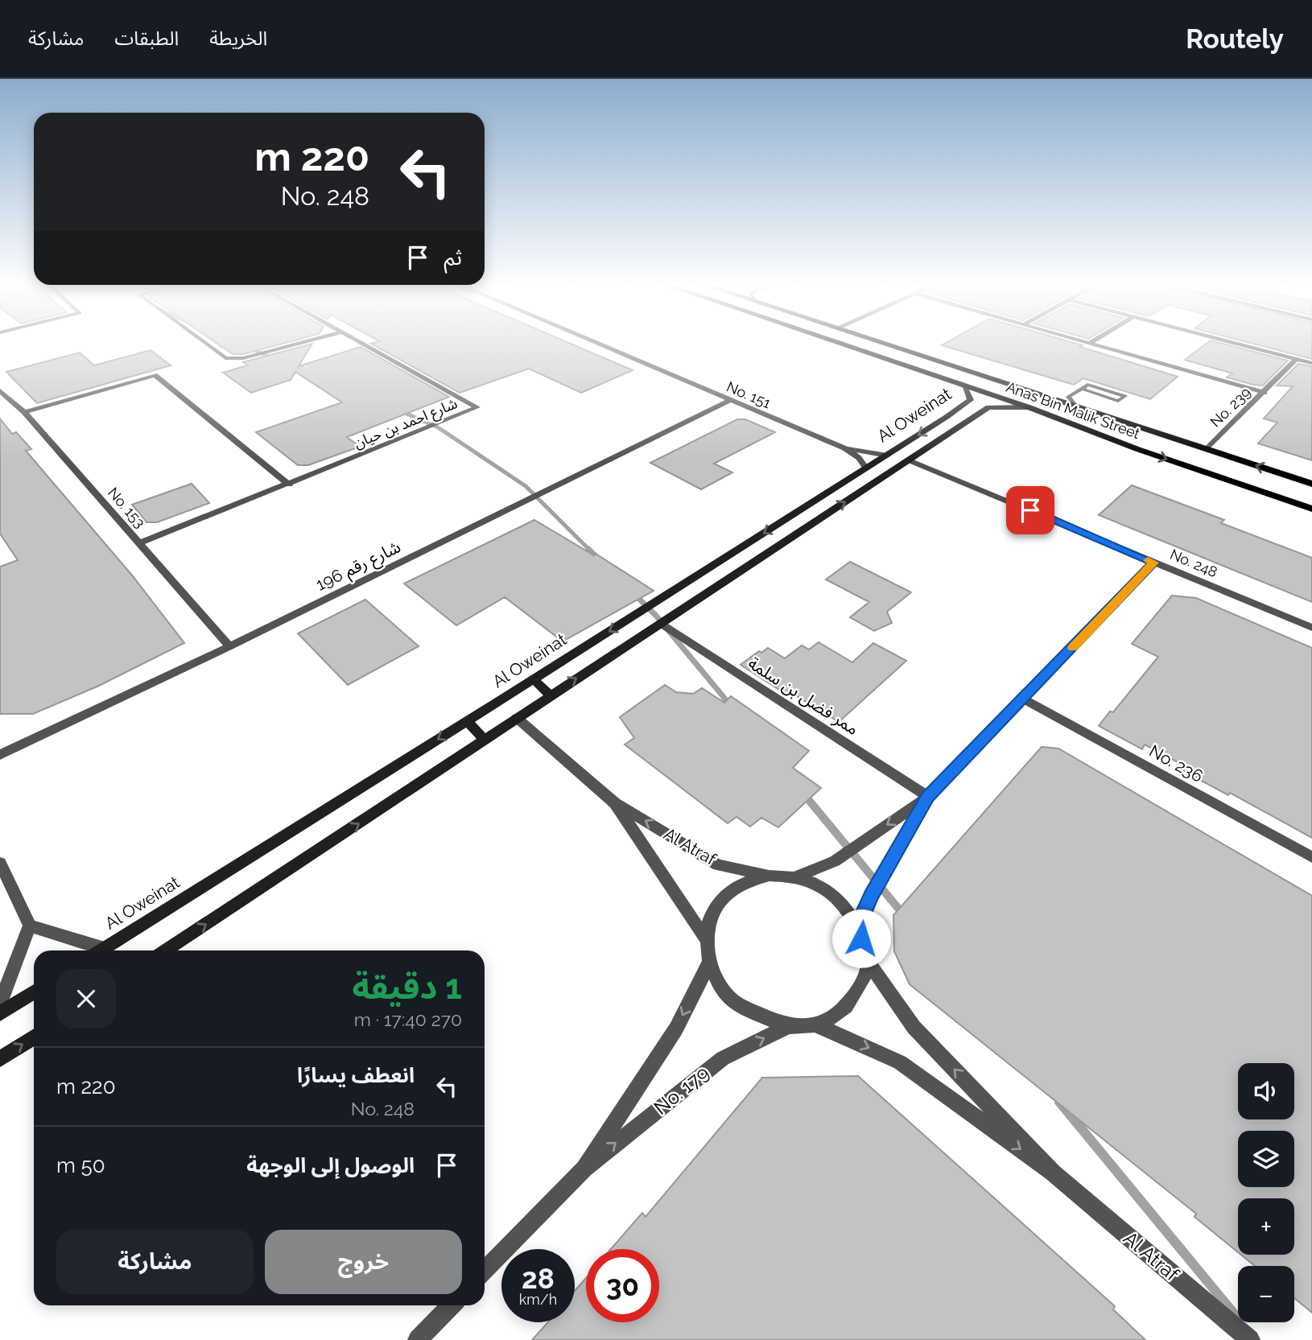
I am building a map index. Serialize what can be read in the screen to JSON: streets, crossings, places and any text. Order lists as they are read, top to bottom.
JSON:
{
  "streets": {
    "main road": ["Anas Bin Malik Street"],
    "street": [
      "No. 151",
      "No. 239",
      "Al Oweinat",
      "شارع احمد بن حيان",
      "No. 153",
      "No. 248",
      "شارع رقم 196",
      "ممر فضل بن سلمة",
      "No. 236",
      "Al Atraf",
      "No. 179"
    ]
  },
  "crossings": [
    ["No. 151", "Al Oweinat"],
    ["No. 151", "شارع رقم 196"],
    ["No. 239", "Anas Bin Malik Street"],
    ["Anas Bin Malik Street", "Al Oweinat"],
    ["Al Oweinat", "No. 248"],
    ["Al Oweinat", "ممر فضل بن سلمة"],
    ["Al Oweinat", "Al Atraf"],
    ["شارع احمد بن حيان", "No. 153"],
    ["No. 153", "شارع رقم 196"],
    ["Al Atraf", "No. 179"]
  ],
  "page": {
    "header": "Routely",
    "nav": ["الخريطة", "الطبقات", "مشاركة"],
    "turn": ["220 m", "No. 248"],
    "then": "ثم",
    "heading": ["1 دقيقة", "270 m · 17:40"],
    "list": [
      {
        "name": "انعطف يسارًا",
        "note": "No. 248",
        "value": "220 m"
      },
      {
        "name": "الوصول إلى الوجهة",
        "value": "50 m"
      }
    ],
    "map_buttons": ["+", "−"],
    "buttons": ["خروج", "مشاركة"],
    "speed": "28 km/h",
    "limit": "30"
  }
}
